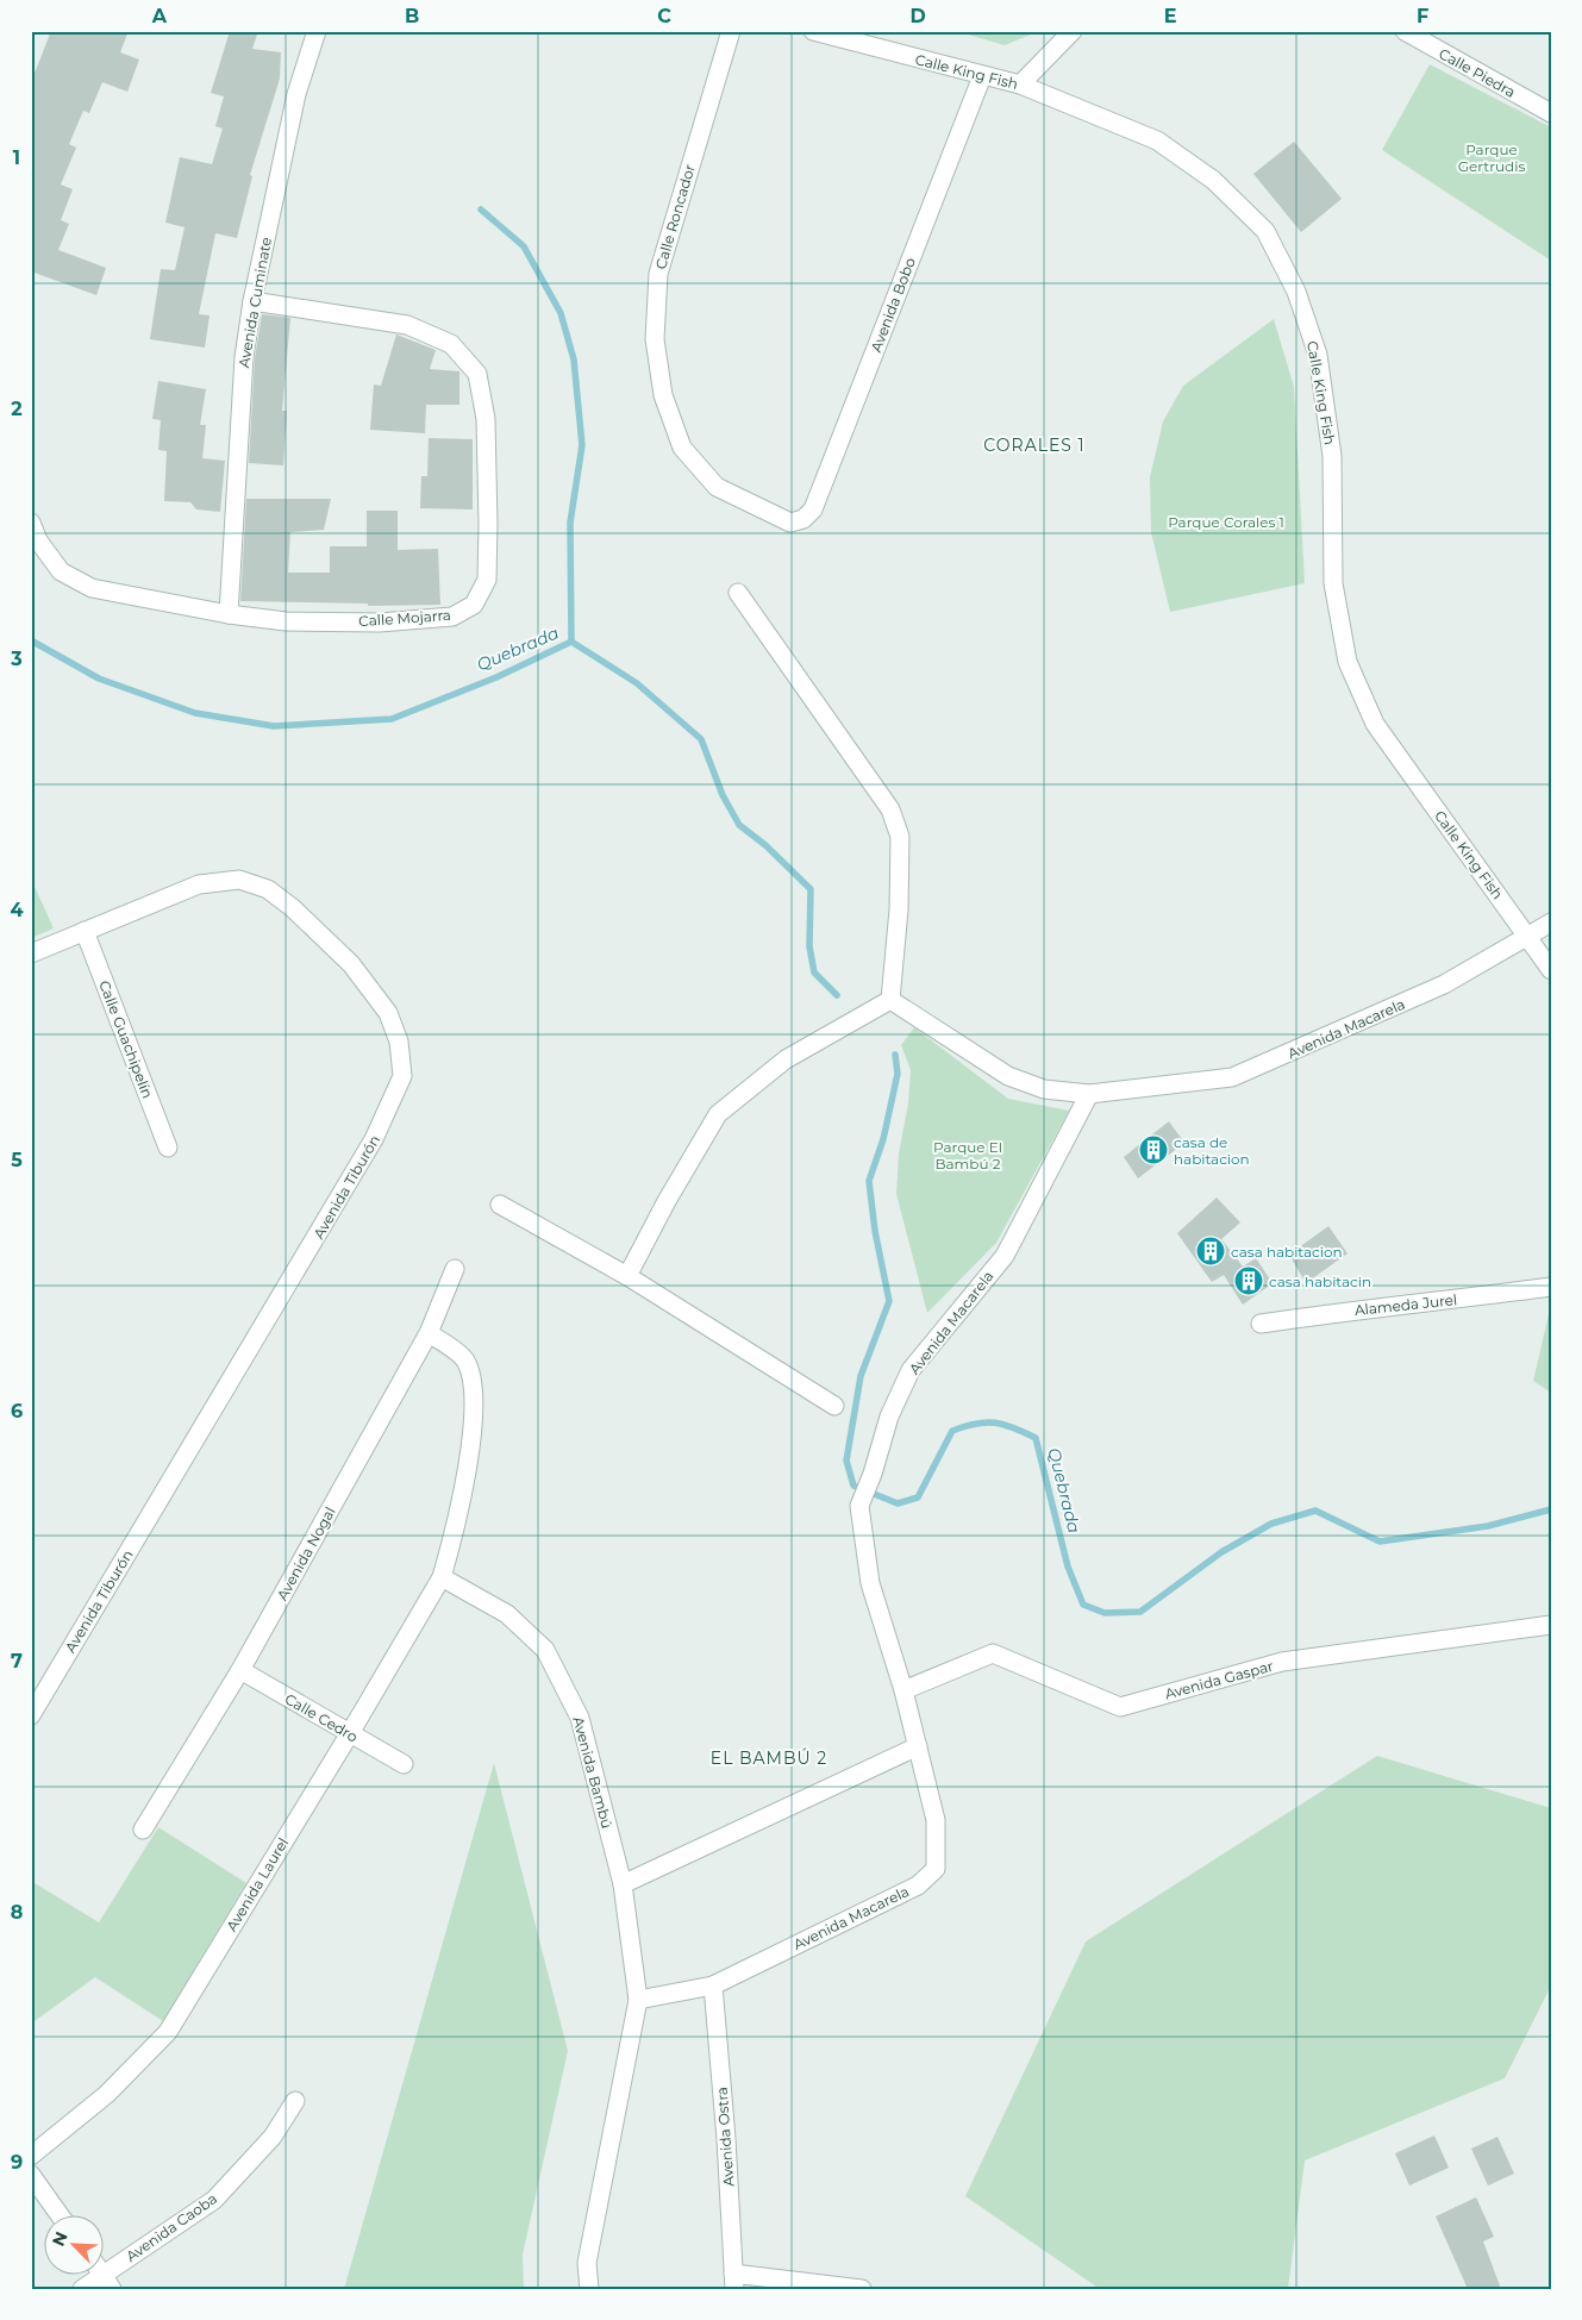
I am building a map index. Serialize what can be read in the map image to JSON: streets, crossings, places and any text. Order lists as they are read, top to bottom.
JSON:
{
  "streets": {
    "street": [
      "Calle King Fish",
      "Calle Piedra",
      "Calle Roncador",
      "Avenida Cuminate",
      "Avenida Bobo",
      "Calle Mojarra",
      "Avenida Macarela",
      "Calle Guachipelín",
      "Avenida Tiburón",
      "Alameda Jurel",
      "Avenida Nogal",
      "Avenida Gaspar",
      "Calle Cedro",
      "Avenida Bambú",
      "Avenida Laurel",
      "Avenida Ostra",
      "Avenida Caoba"
    ]
  },
  "crossings": [
    ["Calle King Fish", "Avenida Bobo"],
    ["Calle King Fish", "Avenida Macarela"],
    ["Calle Roncador", "Avenida Bobo"],
    ["Avenida Cuminate", "Calle Mojarra"],
    ["Avenida Macarela", "Avenida Gaspar"],
    ["Avenida Macarela", "Avenida Bambú"],
    ["Avenida Macarela", "Avenida Ostra"],
    ["Calle Guachipelín", "Avenida Tiburón"],
    ["Avenida Nogal", "Calle Cedro"],
    ["Calle Cedro", "Avenida Laurel"],
    ["Avenida Bambú", "Avenida Laurel"]
  ],
  "districts": ["CORALES 1", "EL BAMBÚ 2"],
  "water": ["Quebrada"],
  "parks": ["Parque Gertrudis", "Parque Corales 1", "Parque El Bambú 2"],
  "places": {
    "building": ["casa de habitacion", "casa habitacion", "casa habitacin"]
  },
  "north": "top left",
  "grid": {
    "columns": [
      "A",
      "B",
      "C",
      "D",
      "E",
      "F"
    ],
    "rows": [
      "1",
      "2",
      "3",
      "4",
      "5",
      "6",
      "7",
      "8",
      "9"
    ]
  }
}
